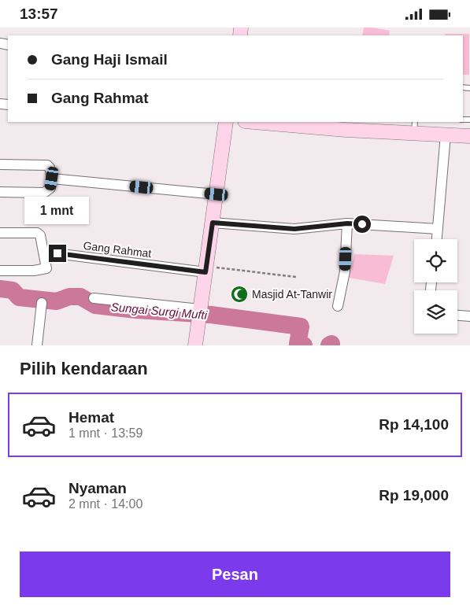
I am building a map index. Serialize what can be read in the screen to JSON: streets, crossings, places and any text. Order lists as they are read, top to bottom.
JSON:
{
  "streets": {
    "street": ["Gang Rahmat"]
  },
  "water": ["Sungai Surgi Mufti"],
  "places": {
    "mosque": ["Masjid At-Tanwir"]
  },
  "page": {
    "status": "13:57",
    "banner": ["Gang Haji Ismail", "Gang Rahmat"],
    "bubble": "1 mnt",
    "heading": "Pilih kendaraan",
    "list": [
      {
        "name": "Hemat",
        "note": "1 mnt · 13:59",
        "value": "Rp 14,100"
      },
      {
        "name": "Nyaman",
        "note": "2 mnt · 14:00",
        "value": "Rp 19,000"
      }
    ],
    "buttons": "Pesan"
  }
}
